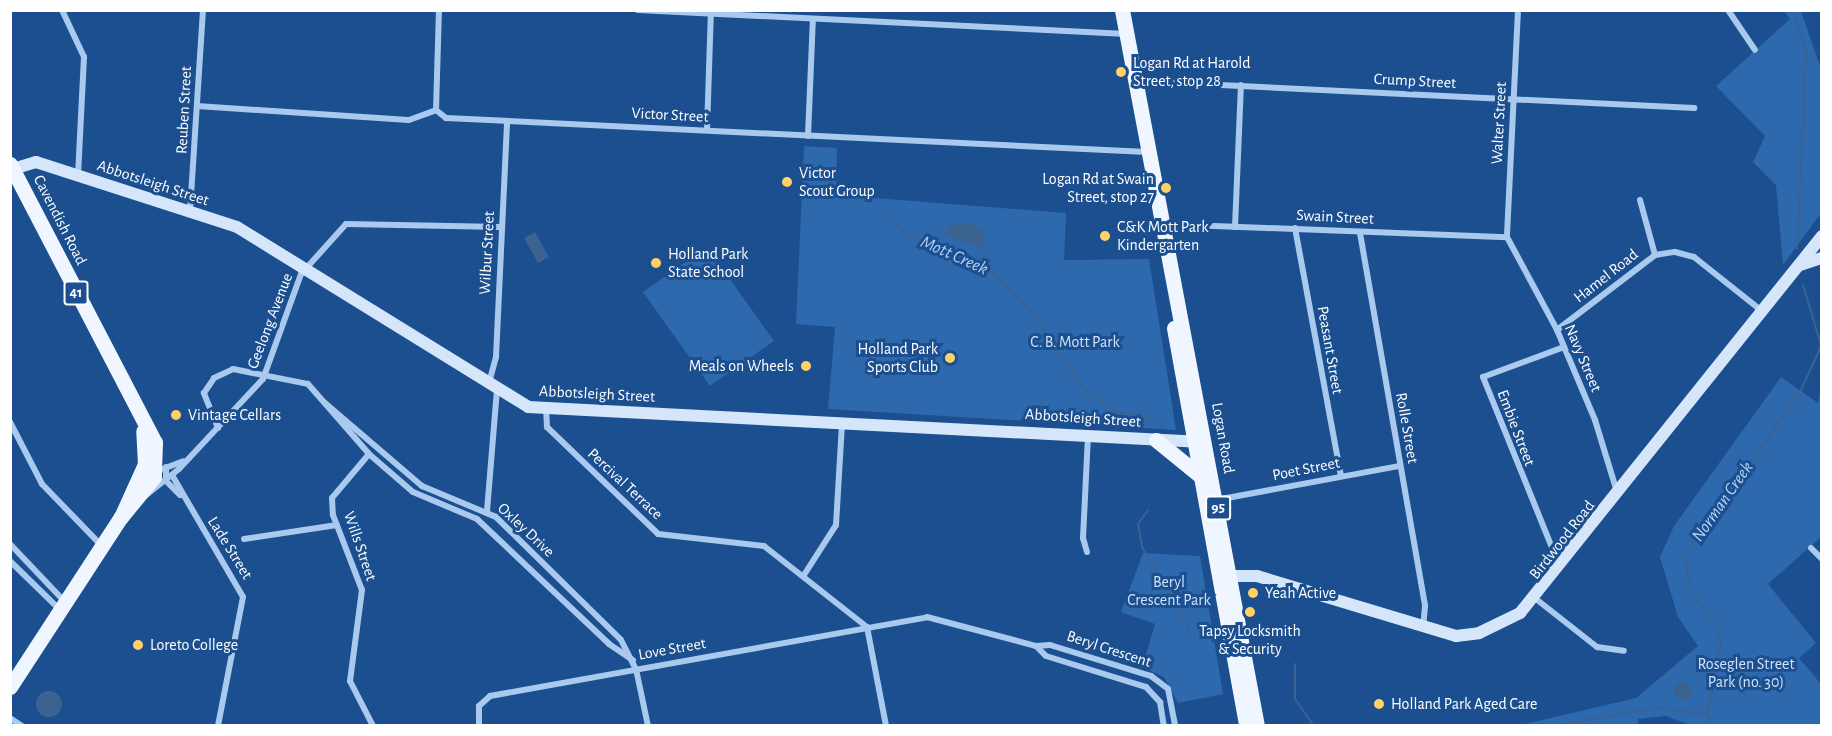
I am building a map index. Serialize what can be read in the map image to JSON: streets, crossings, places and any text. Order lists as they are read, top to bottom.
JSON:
{
  "streets": {
    "main road": [
      "Cavendish Road",
      "41",
      "Logan Road",
      "95"
    ],
    "street": [
      "Crump Street",
      "Reuben Street",
      "Victor Street",
      "Walter Street",
      "Abbotsleigh Street",
      "Swain Street",
      "Wilbur Street",
      "Hamel Road",
      "Geelong Avenue",
      "Peasant Street",
      "Navy Street",
      "Rolle Street",
      "Embie Street",
      "Poet Street",
      "Percival Terrace",
      "Oxley Drive",
      "Birdwood Road",
      "Wills Street",
      "Lade Street",
      "Love Street",
      "Beryl Crescent"
    ]
  },
  "crossings": [
    ["Crump Street", "Walter Street"],
    ["Crump Street", "Logan Road"],
    ["Reuben Street", "Abbotsleigh Street"],
    ["Victor Street", "Wilbur Street"],
    ["Victor Street", "Logan Road"],
    ["Walter Street", "Swain Street"],
    ["Walter Street", "Navy Street"],
    ["Abbotsleigh Street", "Cavendish Road"],
    ["Abbotsleigh Street", "Wilbur Street"],
    ["Abbotsleigh Street", "Geelong Avenue"],
    ["Abbotsleigh Street", "Logan Road"],
    ["Abbotsleigh Street", "Percival Terrace"],
    ["Swain Street", "Peasant Street"],
    ["Swain Street", "Navy Street"],
    ["Swain Street", "Rolle Street"],
    ["Swain Street", "Logan Road"],
    ["Cavendish Road", "Geelong Avenue"],
    ["Cavendish Road", "Lade Street"],
    ["Wilbur Street", "Geelong Avenue"],
    ["Wilbur Street", "Oxley Drive"],
    ["Hamel Road", "Navy Street"],
    ["Hamel Road", "Birdwood Road"],
    ["Geelong Avenue", "Oxley Drive"],
    ["Geelong Avenue", "Lade Street"],
    ["Peasant Street", "Poet Street"],
    ["Navy Street", "Embie Street"],
    ["Navy Street", "Birdwood Road"],
    ["Rolle Street", "Poet Street"],
    ["Rolle Street", "Birdwood Road"],
    ["Embie Street", "Birdwood Road"],
    ["Logan Road", "Poet Street"],
    ["Logan Road", "Birdwood Road"],
    ["Percival Terrace", "Love Street"],
    ["Percival Terrace", "Beryl Crescent"],
    ["Oxley Drive", "Wills Street"],
    ["Oxley Drive", "Love Street"],
    ["Love Street", "Beryl Crescent"]
  ],
  "water": ["Mott Creek", "Norman Creek"],
  "parks": ["C. B. Mott Park", "Beryl Crescent Park", "Roseglen Street Park (no. 30)"],
  "places": [
    "Logan Rd at Harold Street, stop 28",
    "Victor Scout Group",
    "Logan Rd at Swain Street, stop 27",
    "C&K Mott Park Kindergarten",
    "Holland Park State School",
    "Holland Park Sports Club",
    "Meals on Wheels",
    "Vintage Cellars",
    "Yeah Active",
    "Tapsy Locksmith & Security",
    "Loreto College",
    "Holland Park Aged Care"
  ]
}
